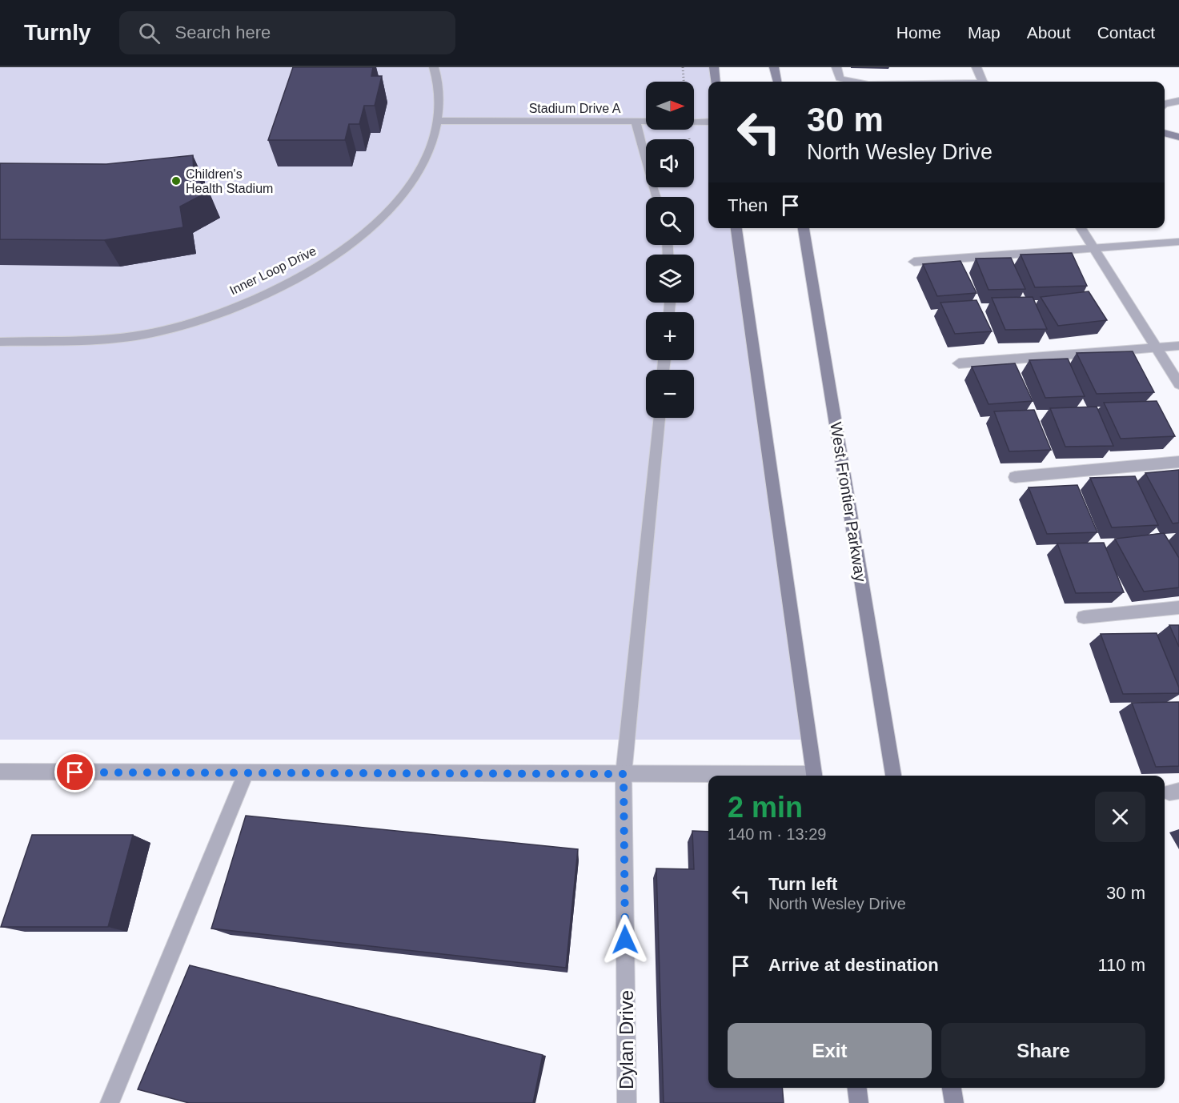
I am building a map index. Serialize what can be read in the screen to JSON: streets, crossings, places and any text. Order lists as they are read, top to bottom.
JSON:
{
  "streets": {
    "street": [
      "Stadium Drive A",
      "Inner Loop Drive",
      "West Frontier Parkway",
      "Dylan Drive"
    ]
  },
  "crossings": [
    ["Stadium Drive A", "Inner Loop Drive"]
  ],
  "places": ["Children's Health Stadium"],
  "north": "right",
  "page": {
    "header": "Turnly",
    "search": "Search here",
    "nav": [
      "Home",
      "Map",
      "About",
      "Contact"
    ],
    "map_buttons": ["+", "−"],
    "turn": ["30 m", "North Wesley Drive"],
    "then": "Then",
    "heading": ["2 min", "140 m · 13:29"],
    "list": [
      {
        "name": "Turn left",
        "note": "North Wesley Drive",
        "value": "30 m"
      },
      {
        "name": "Arrive at destination",
        "value": "110 m"
      }
    ],
    "buttons": ["Exit", "Share"]
  }
}
